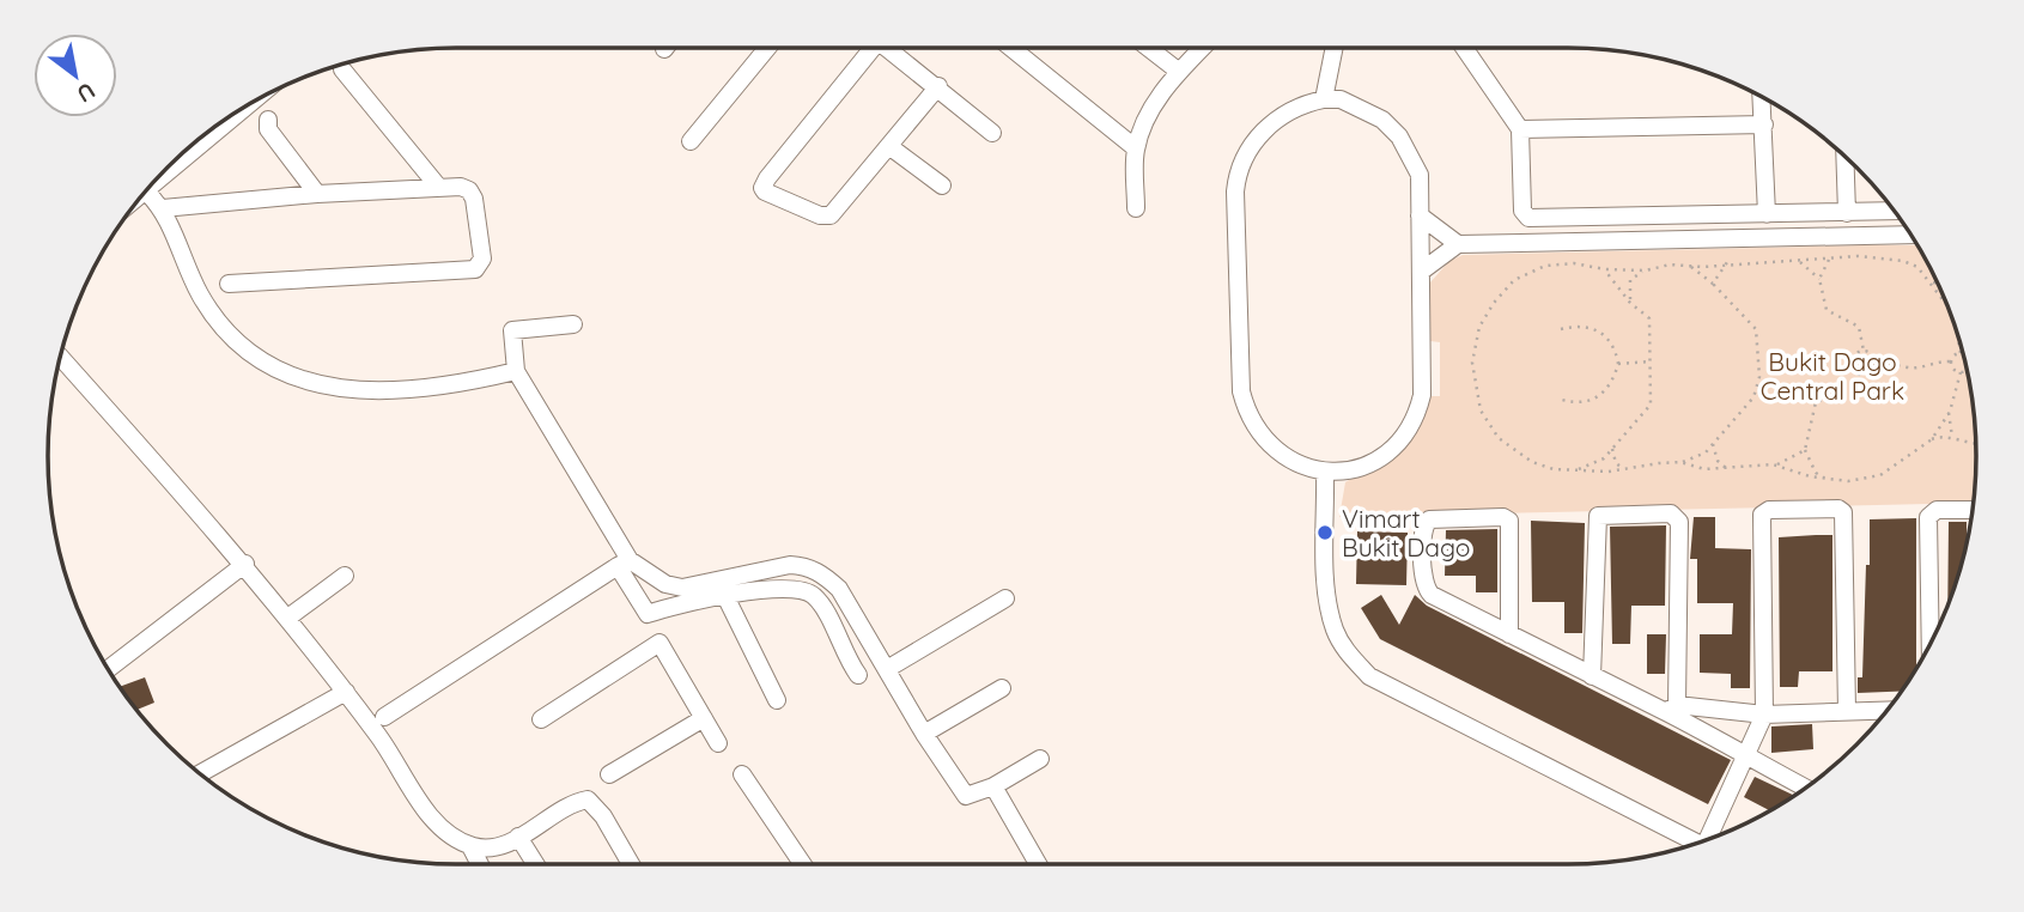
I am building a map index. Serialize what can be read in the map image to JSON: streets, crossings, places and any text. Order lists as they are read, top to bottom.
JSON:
{
  "parks": ["Bukit Dago Central Park"],
  "places": ["Vimart Bukit Dago"],
  "north": "bottom right"
}
